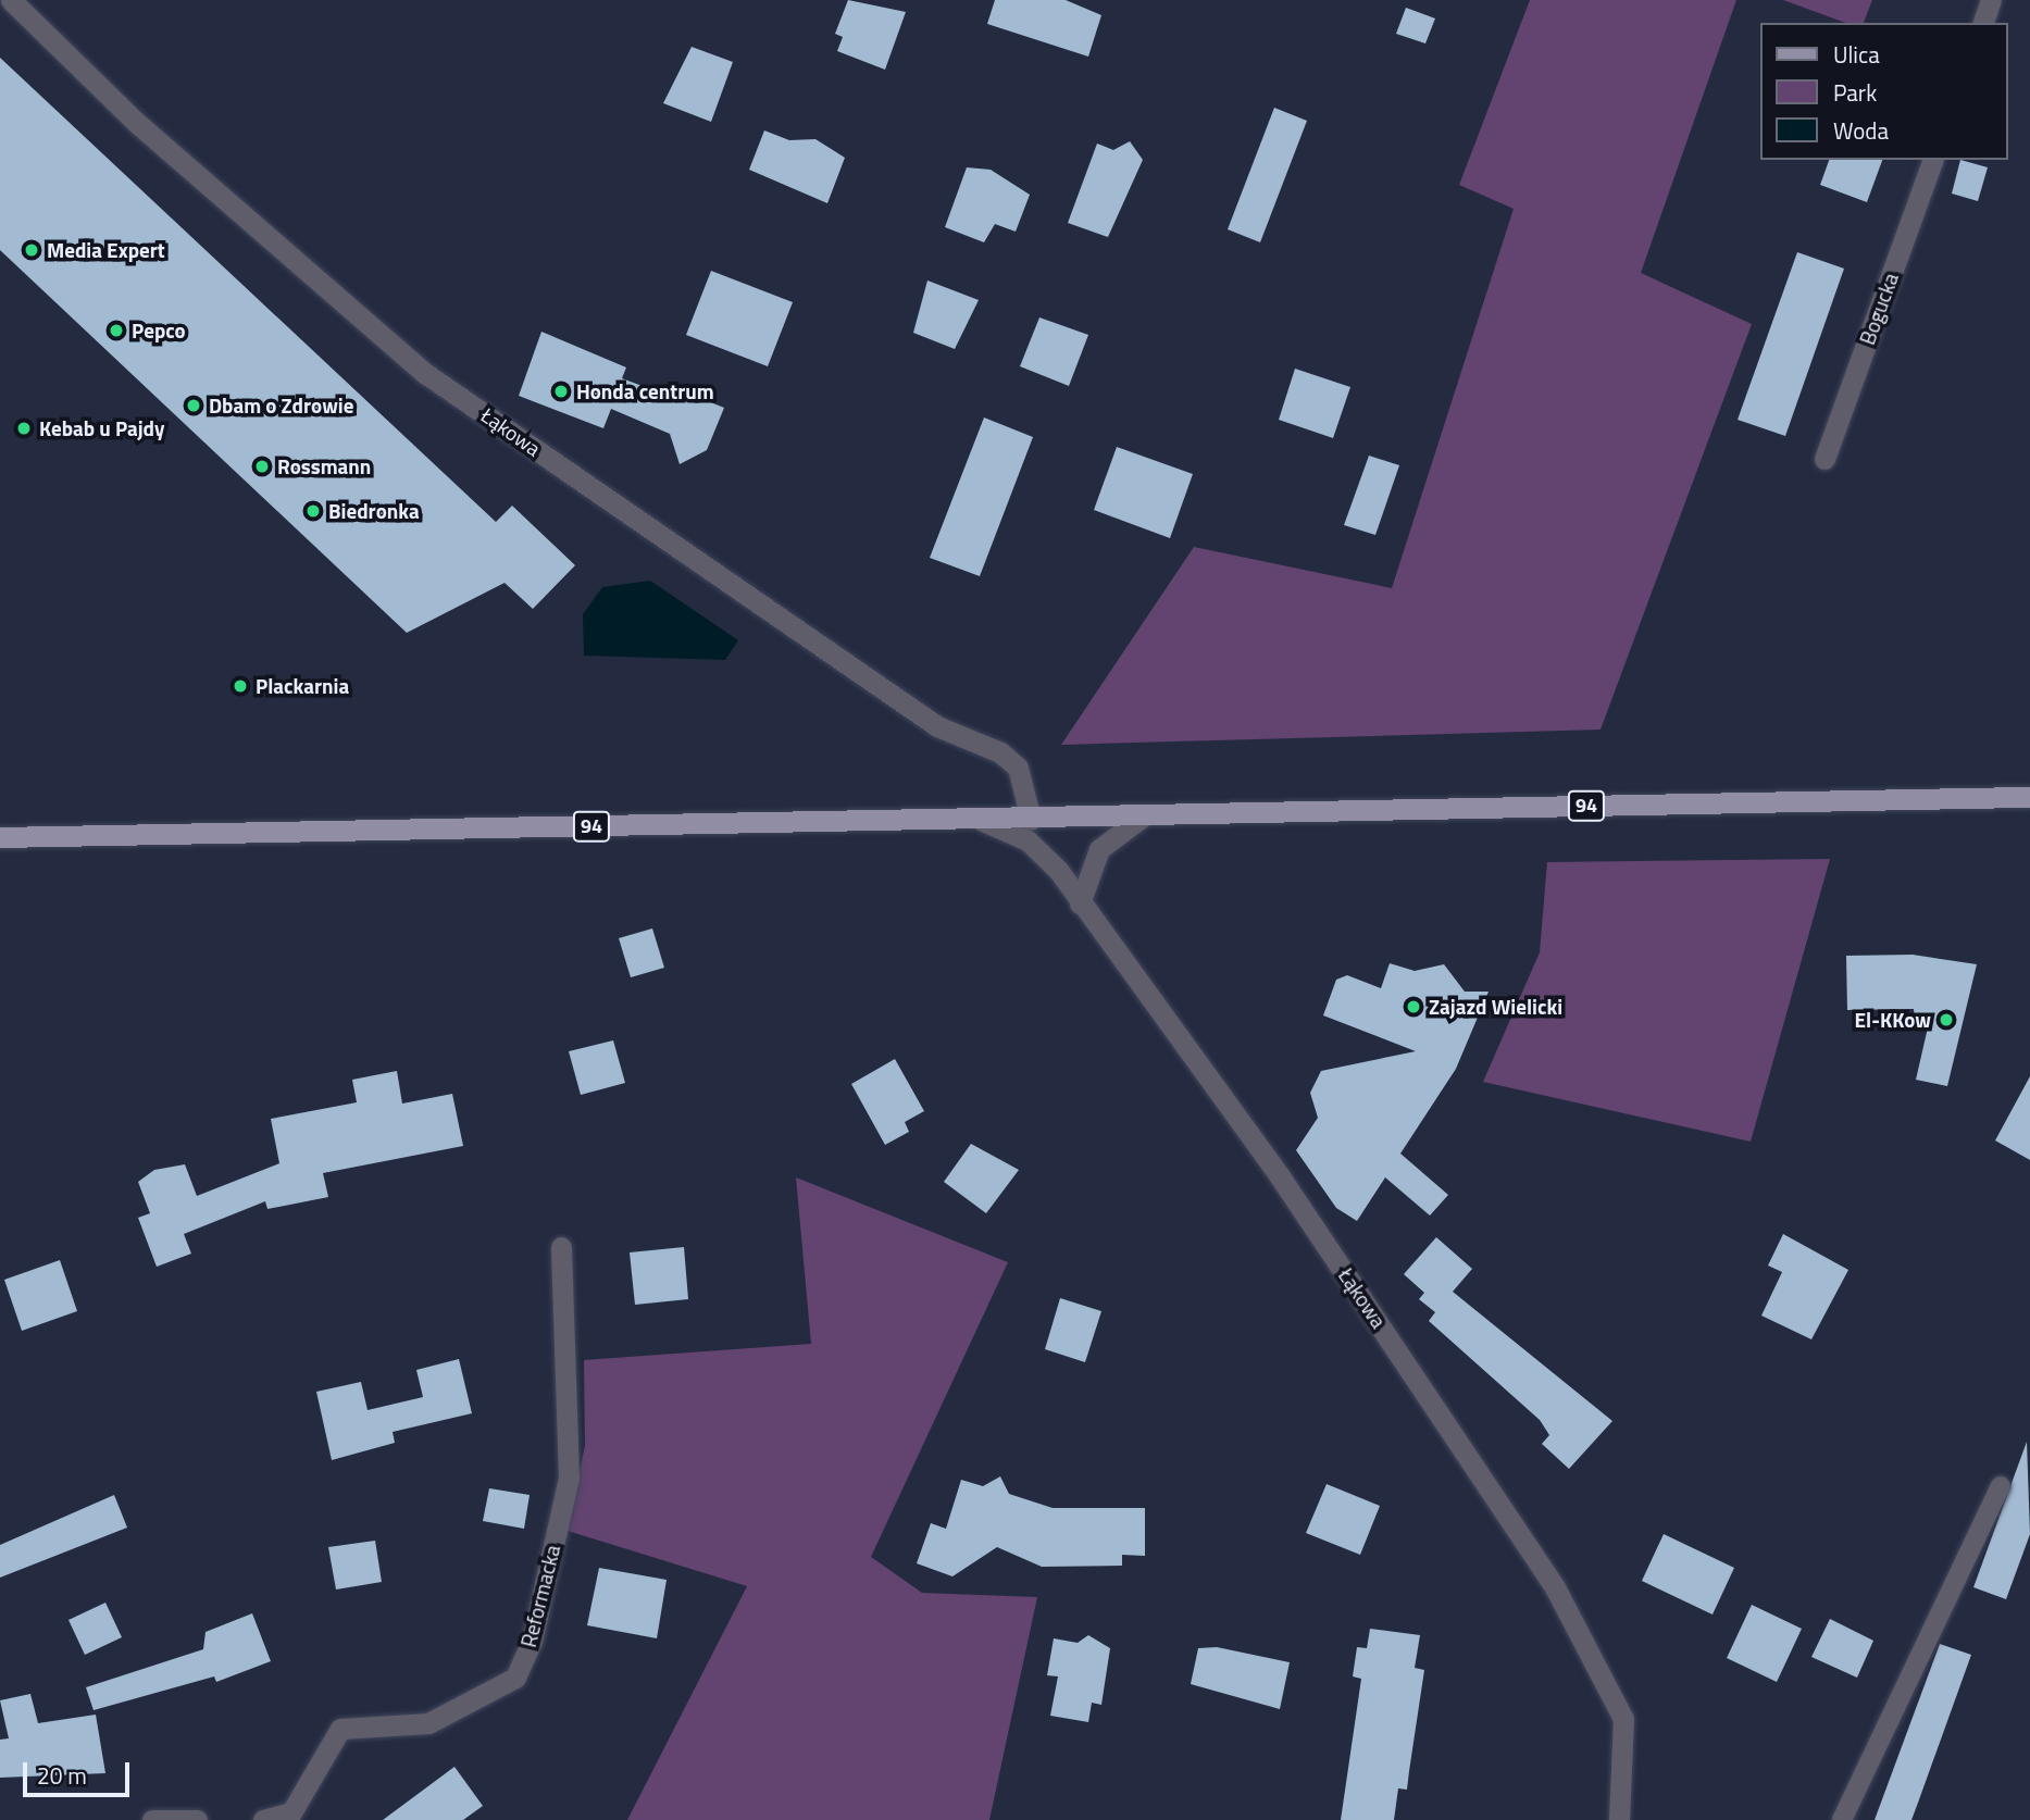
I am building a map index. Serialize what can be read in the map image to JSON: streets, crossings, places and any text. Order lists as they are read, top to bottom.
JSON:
{
  "streets": {
    "main road": ["94"],
    "street": ["Bogucka", "Łąkowa", "Reformacka"]
  },
  "crossings": [
    ["Łąkowa", "94"]
  ],
  "places": [
    "Media Expert",
    "Pepco",
    "Honda centrum",
    "Dbam o Zdrowie",
    "Kebab u Pajdy",
    "Rossmann",
    "Biedronka",
    "Plackarnia",
    "Zajazd Wielicki",
    "El-KKow"
  ],
  "legend": ["Ulica", "Park", "Woda"],
  "scale_bar": "20 m"
}
